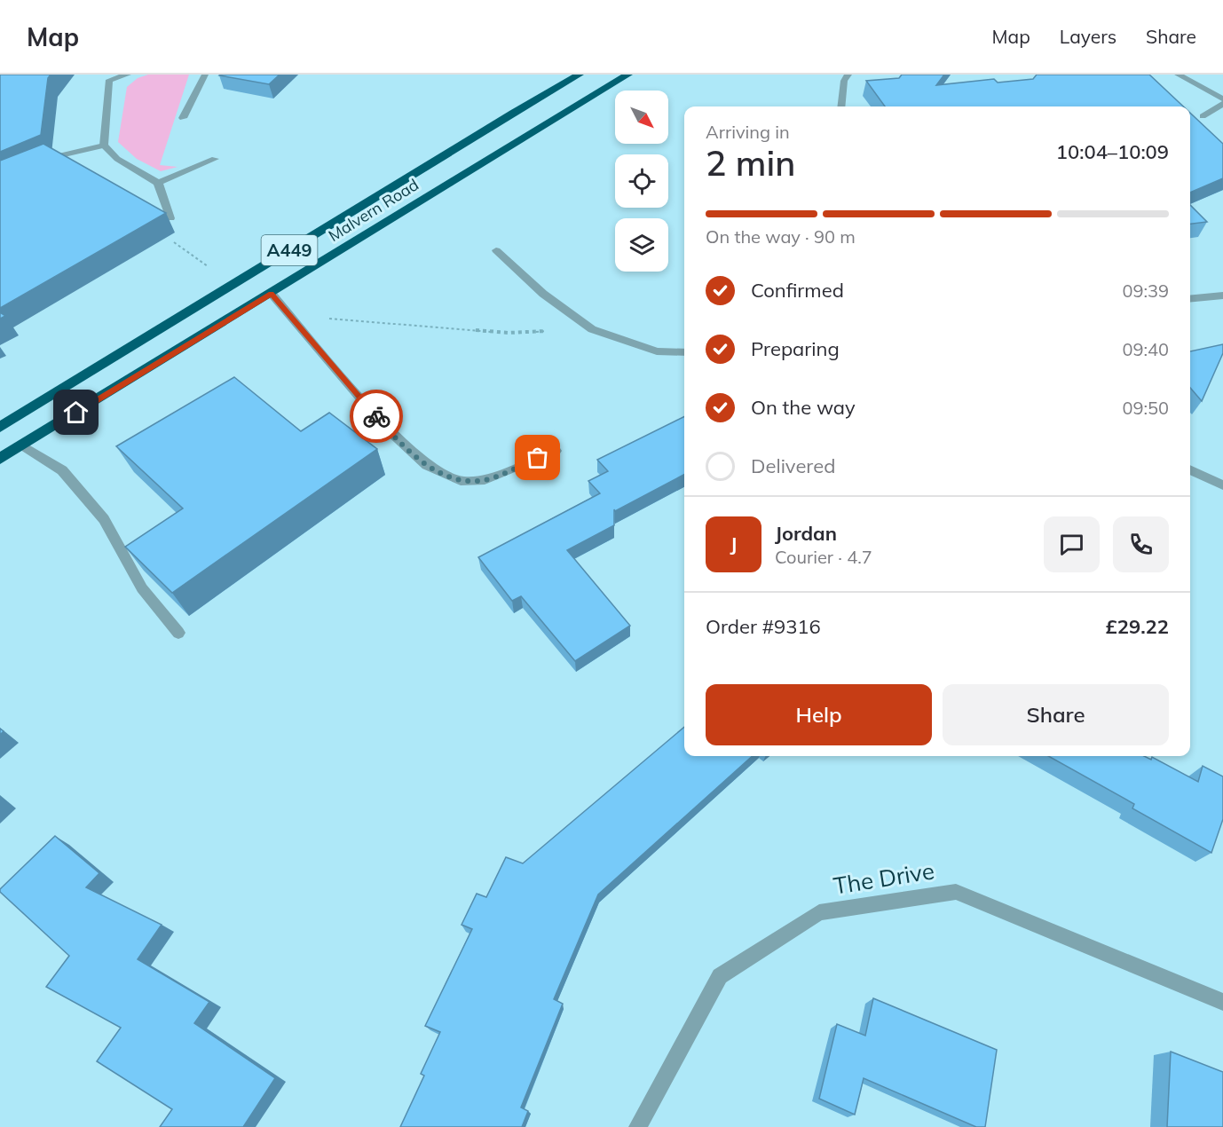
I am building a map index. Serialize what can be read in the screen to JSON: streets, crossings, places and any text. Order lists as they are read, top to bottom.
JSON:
{
  "streets": {
    "highway": ["Malvern Road", "A449"],
    "street": ["The Drive"]
  },
  "north": "bottom right",
  "page": {
    "header": "Map",
    "nav": ["Map", "Layers", "Share"],
    "heading": ["2 min", "Arriving in", "10:04–10:09"],
    "panel": [
      "Jordan",
      "Courier · 4.7",
      "Order #9316",
      "£29.22"
    ],
    "bar": "On the way · 90 m",
    "list": [
      ["Confirmed", "09:39"],
      ["Preparing", "09:40"],
      ["On the way", "09:50"],
      "Delivered"
    ],
    "round": "J",
    "buttons": ["Help", "Share"]
  }
}
